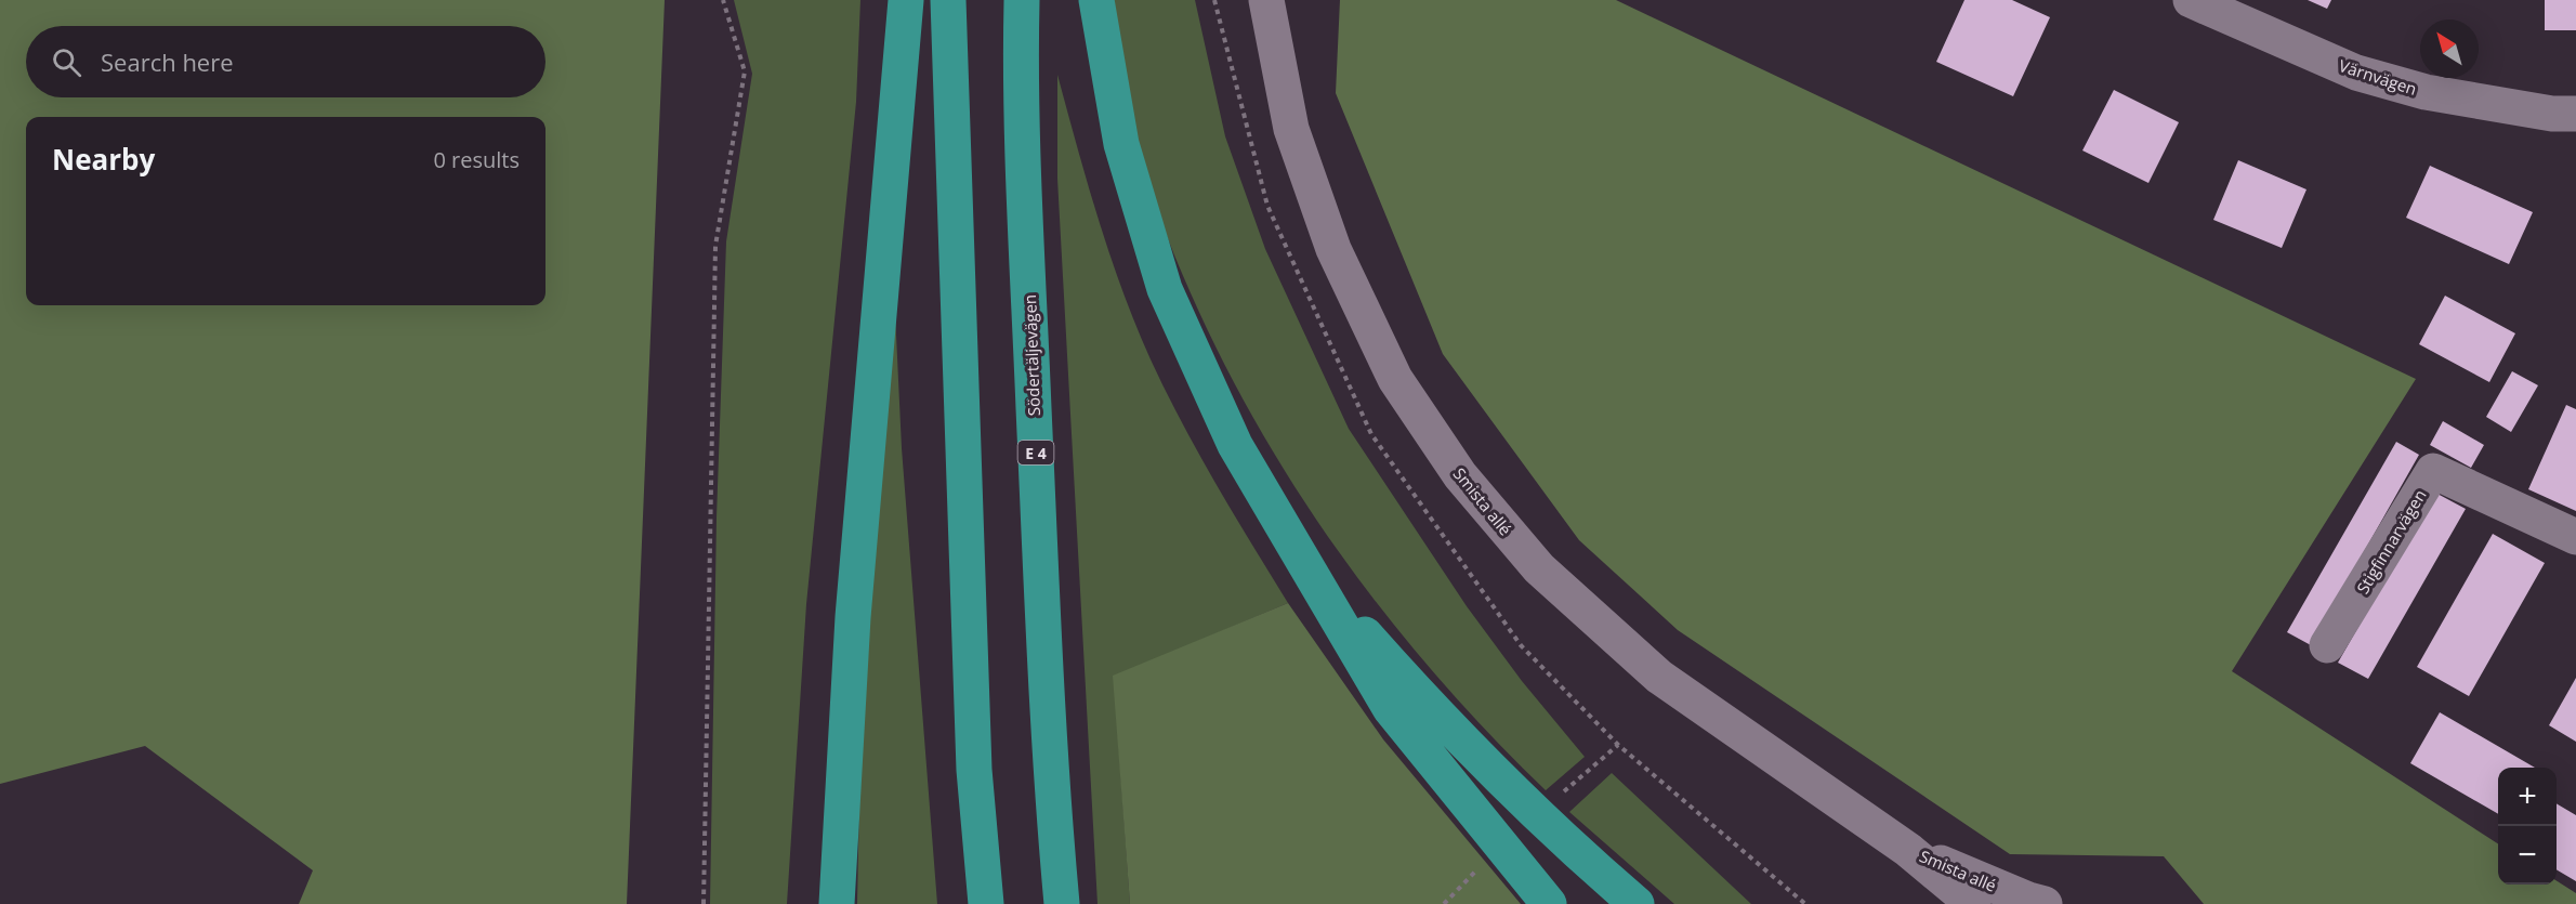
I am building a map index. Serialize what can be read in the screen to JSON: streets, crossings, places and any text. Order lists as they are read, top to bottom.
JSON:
{
  "streets": {
    "highway": ["Södertäljevägen", "E 4"],
    "street": ["Värnvägen", "Smista allé", "Stigfinnarvägen"]
  },
  "north": "top left",
  "page": {
    "search": "Search here",
    "heading": ["Nearby", "0 results"],
    "map_buttons": ["+", "−"]
  }
}
